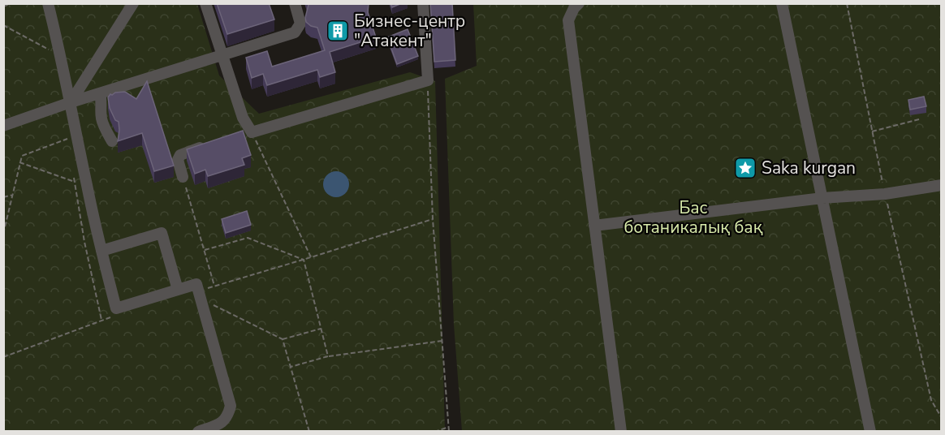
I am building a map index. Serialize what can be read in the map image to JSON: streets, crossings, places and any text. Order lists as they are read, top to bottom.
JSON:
{
  "parks": ["Бас ботаникалық бақ"],
  "places": {
    "building": ["Бизнес-центр \"Атакент\""],
    "place": ["Saka kurgan"]
  }
}
